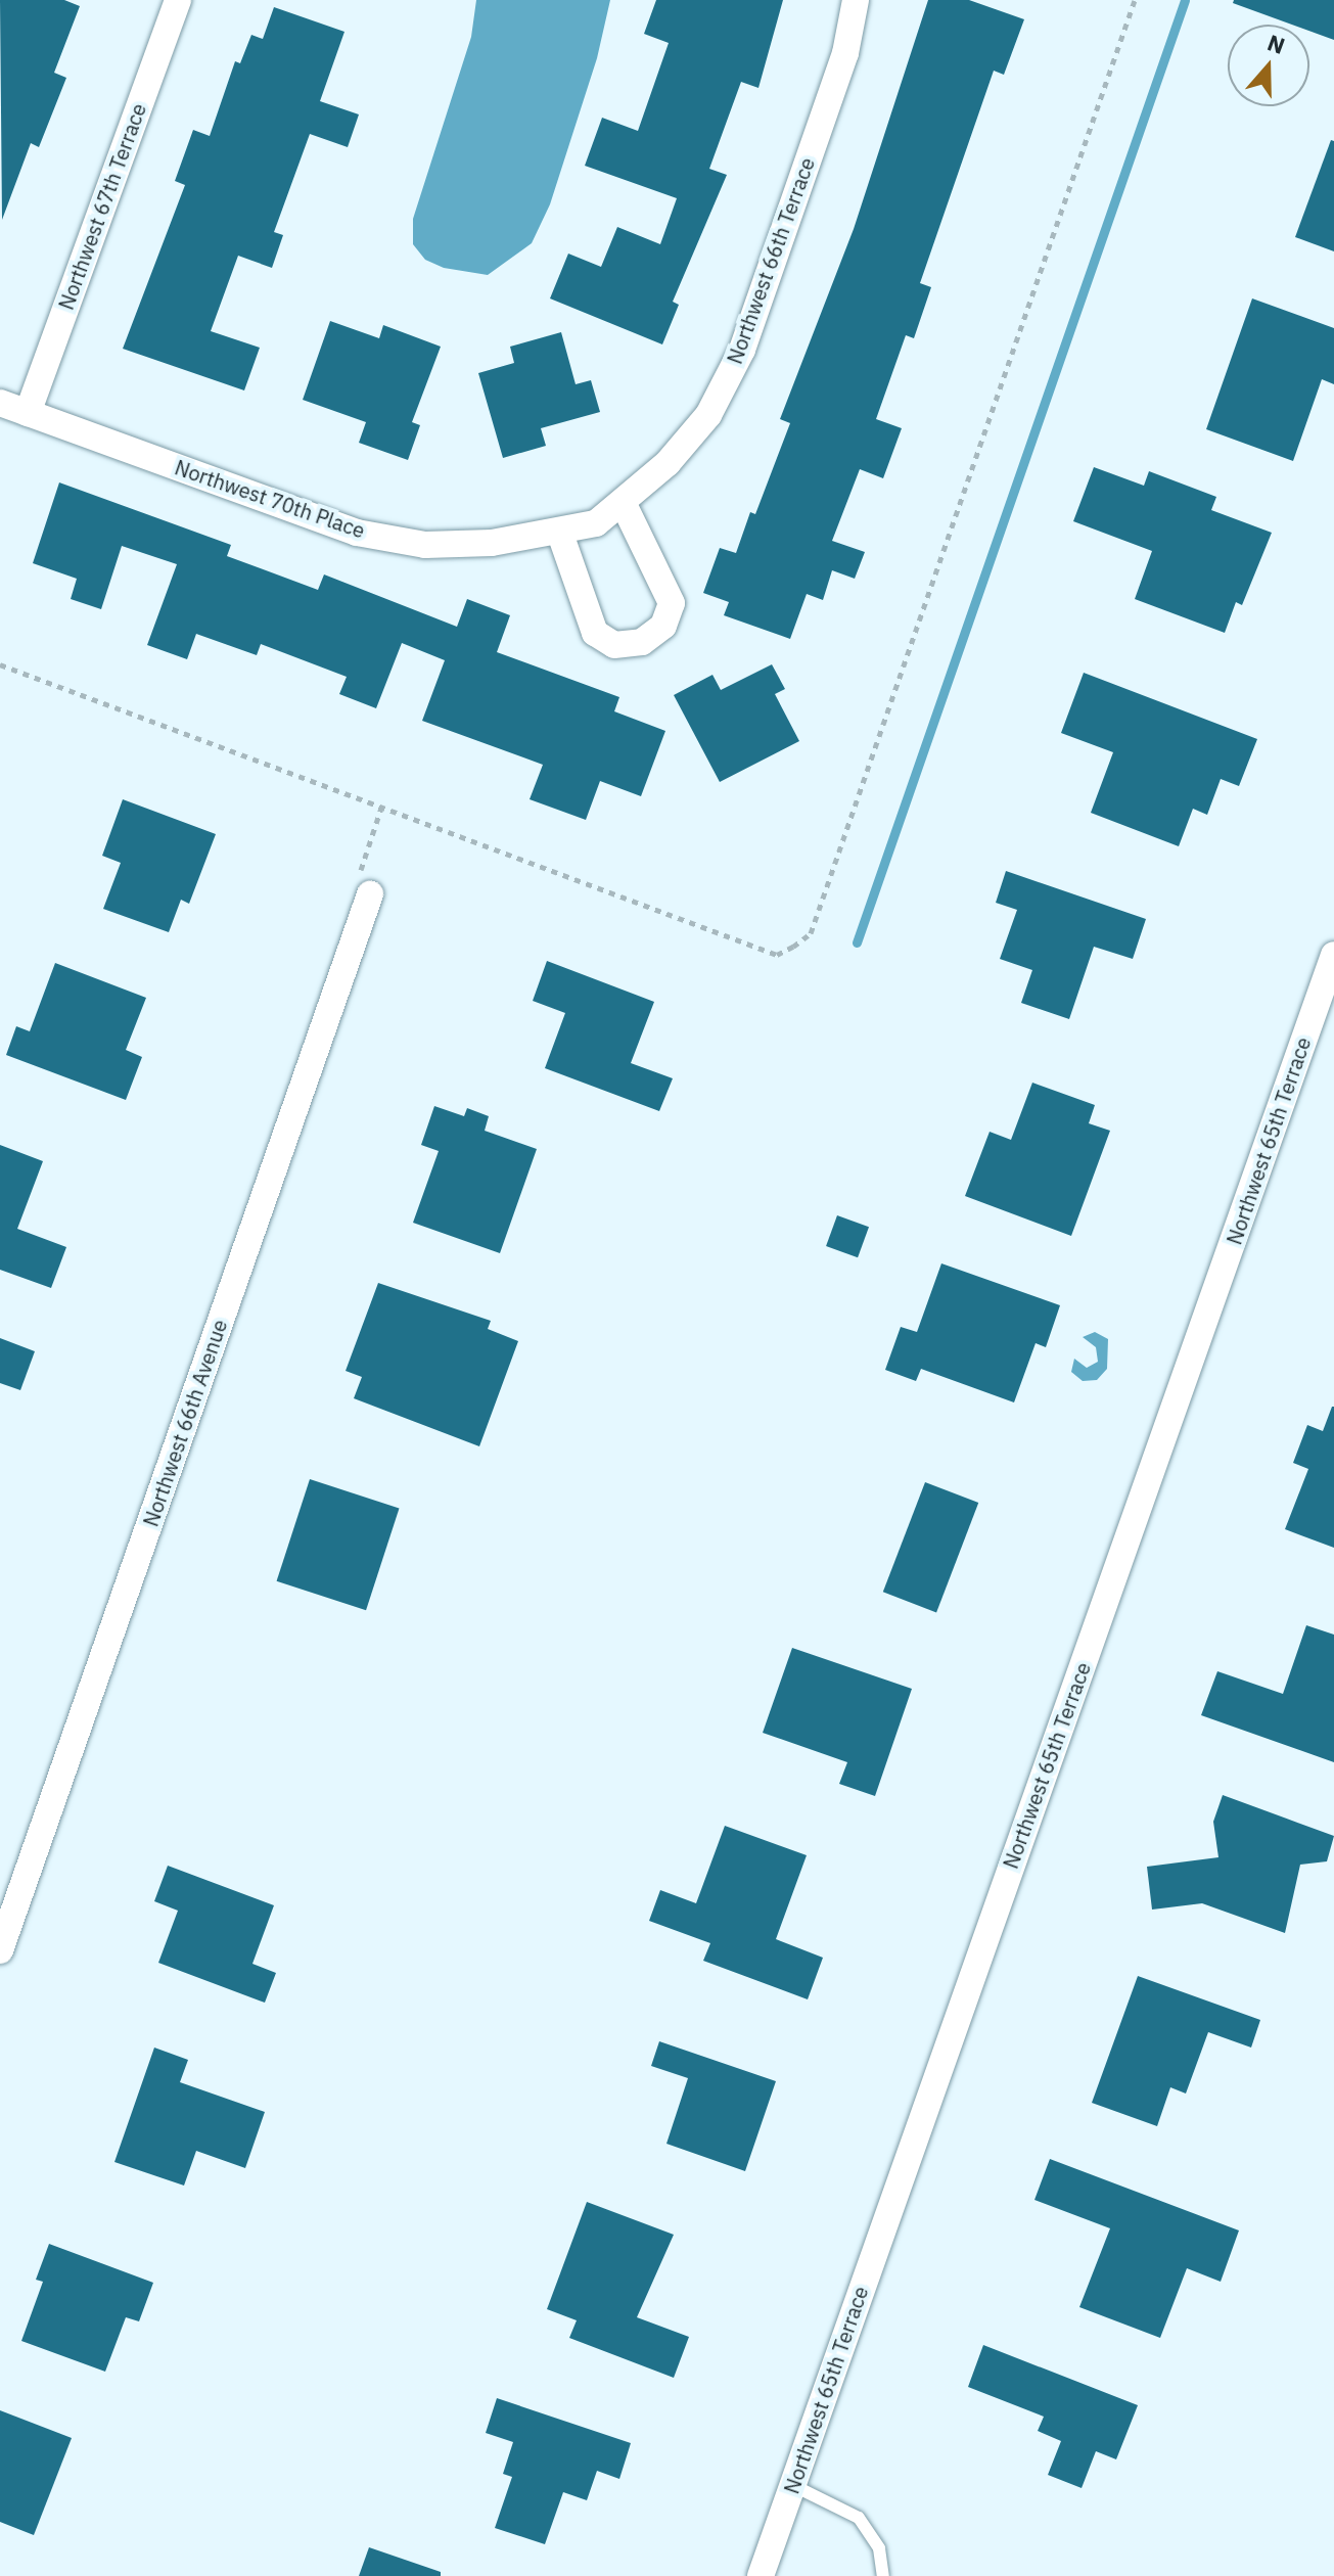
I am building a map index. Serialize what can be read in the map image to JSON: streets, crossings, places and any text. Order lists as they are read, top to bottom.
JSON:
{
  "streets": {
    "street": [
      "Northwest 67th Terrace",
      "Northwest 66th Terrace",
      "Northwest 70th Place",
      "Northwest 65th Terrace",
      "Northwest 66th Avenue"
    ]
  },
  "crossings": [
    ["Northwest 67th Terrace", "Northwest 70th Place"],
    ["Northwest 66th Terrace", "Northwest 70th Place"]
  ],
  "north": "top"
}
